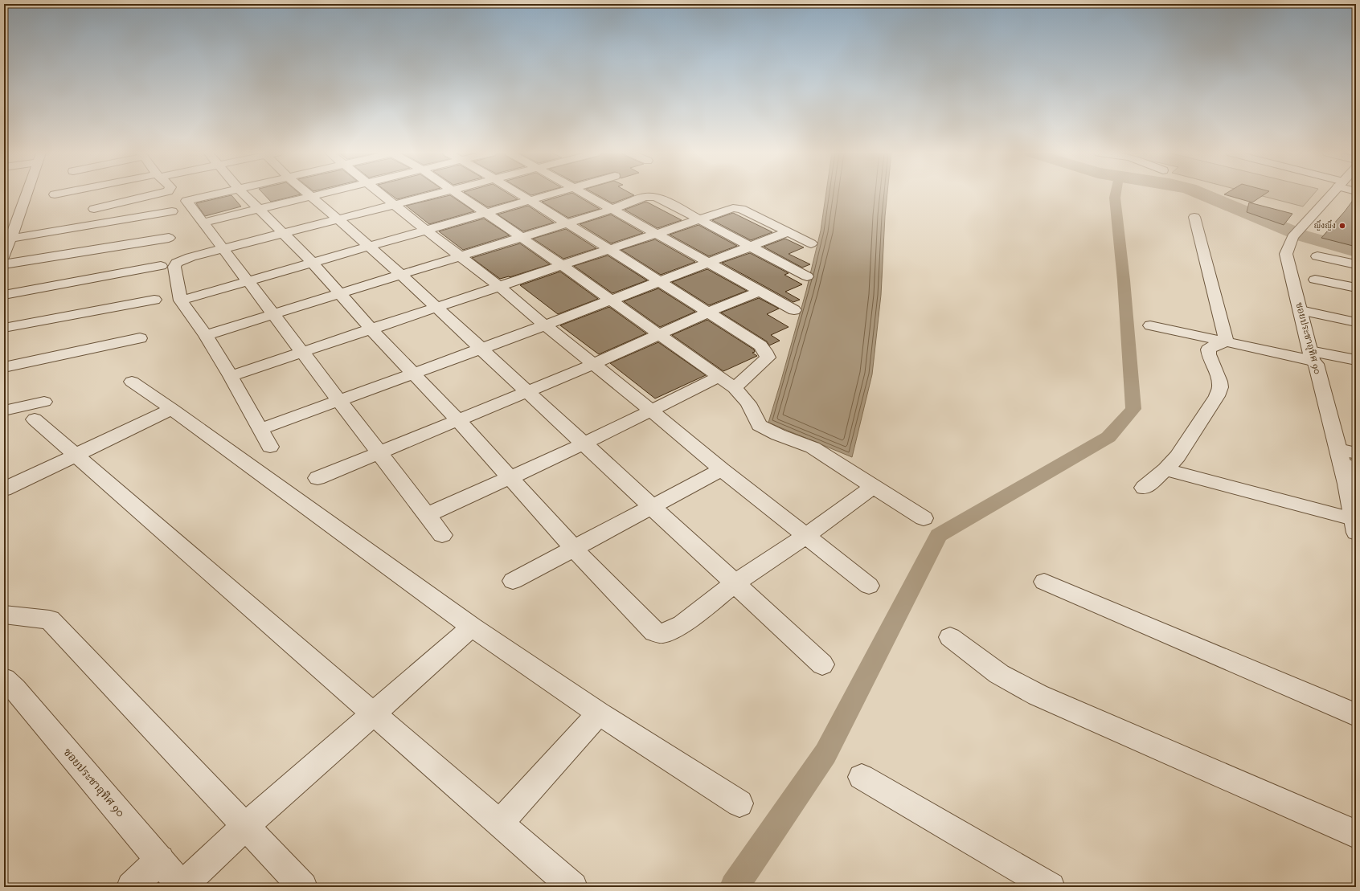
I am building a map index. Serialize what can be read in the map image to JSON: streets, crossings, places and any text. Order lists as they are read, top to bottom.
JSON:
{
  "streets": {
    "street": ["ซอยประชาอุทิศ 90"]
  },
  "places": ["ญิ๋งญิ๋ง"]
}
